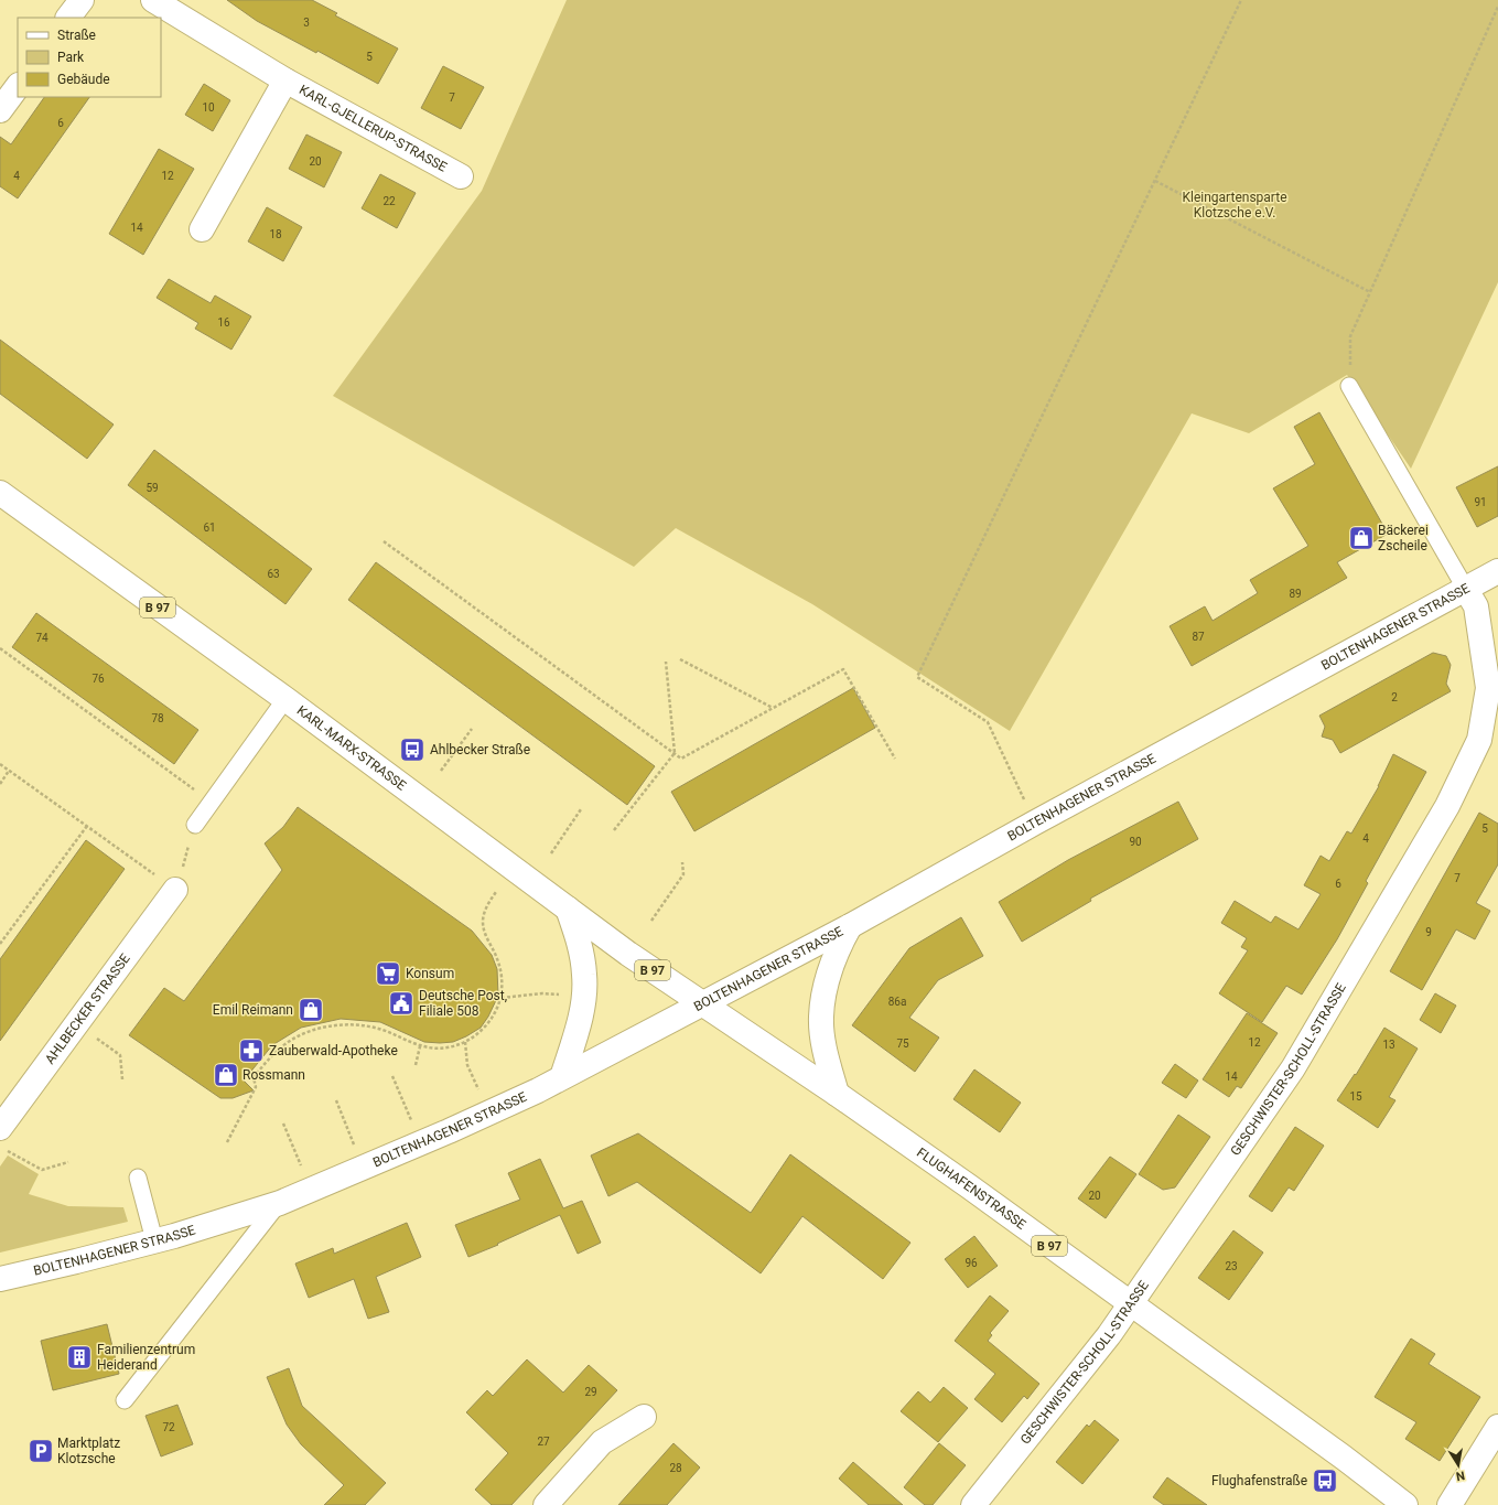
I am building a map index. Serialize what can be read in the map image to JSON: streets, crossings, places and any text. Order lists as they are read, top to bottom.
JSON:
{
  "streets": {
    "street": [
      "KARL-GJELLERUP-STRASSE",
      "B 97",
      "BOLTENHAGENER STRASSE",
      "KARL-MARX-STRASSE",
      "AHLBECKER STRASSE",
      "GESCHWISTER-SCHOLL-STRASSE",
      "FLUGHAFENSTRASSE"
    ]
  },
  "crossings": [
    ["BOLTENHAGENER STRASSE", "KARL-MARX-STRASSE"],
    ["BOLTENHAGENER STRASSE", "GESCHWISTER-SCHOLL-STRASSE"],
    ["BOLTENHAGENER STRASSE", "FLUGHAFENSTRASSE"],
    ["KARL-MARX-STRASSE", "FLUGHAFENSTRASSE"],
    ["GESCHWISTER-SCHOLL-STRASSE", "FLUGHAFENSTRASSE"]
  ],
  "parks": ["Kleingartensparte Klotzsche e.V."],
  "places": {
    "shop": ["Bäckerei Zscheile", "Emil Reimann", "Rossmann"],
    "bus stop": ["Ahlbecker Straße", "Flughafenstraße"],
    "supermarket": ["Konsum"],
    "public building": ["Deutsche Post, Filiale 508"],
    "pharmacy": ["Zauberwald-Apotheke"],
    "building": ["Familienzentrum Heiderand"],
    "parking": ["Marktplatz Klotzsche"]
  },
  "house_numbers": [
    "3",
    "5",
    "7",
    "10",
    "6",
    "20",
    "4",
    "12",
    "22",
    "14",
    "18",
    "16",
    "59",
    "91",
    "61",
    "63",
    "89",
    "87",
    "74",
    "76",
    "2",
    "78",
    "5",
    "4",
    "90",
    "7",
    "6",
    "9",
    "86a",
    "12",
    "75",
    "13",
    "14",
    "15",
    "20",
    "96",
    "23",
    "29",
    "72",
    "27",
    "28"
  ],
  "legend": ["Straße", "Park", "Gebäude"],
  "north": "bottom"
}
